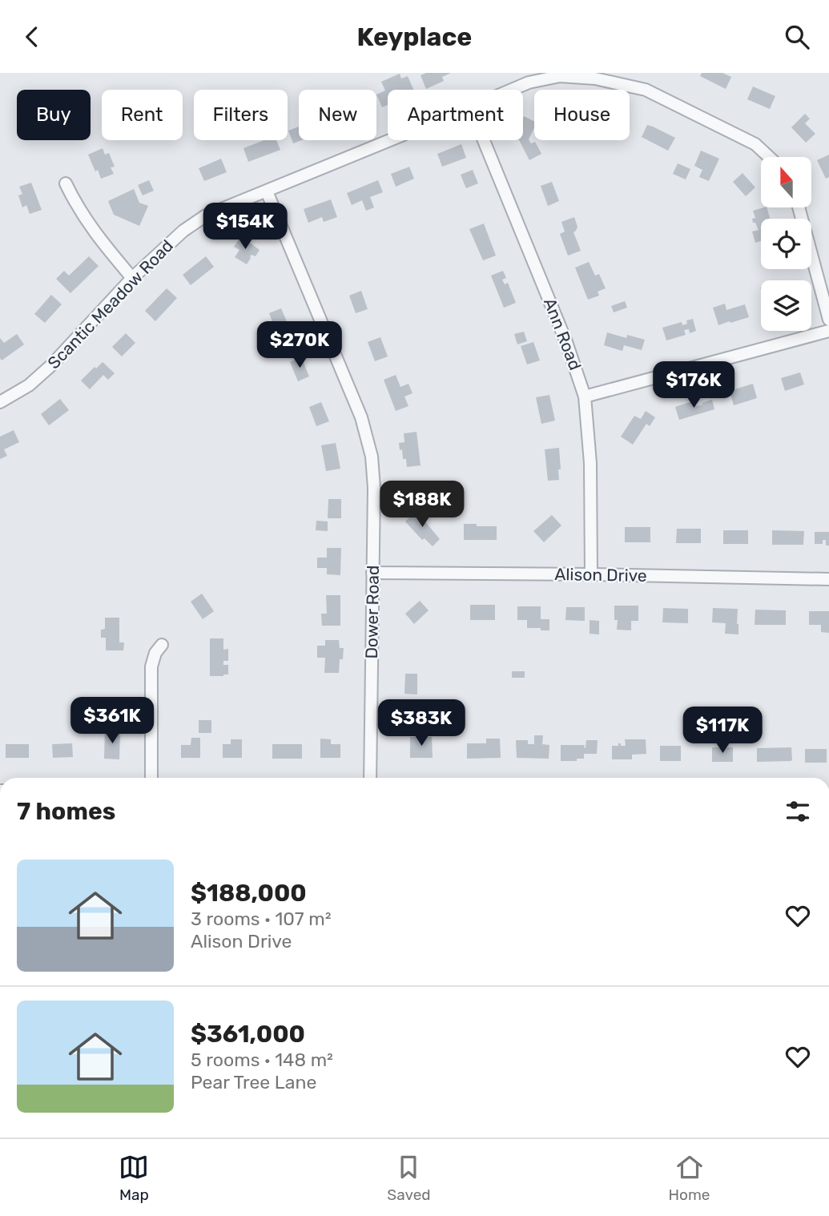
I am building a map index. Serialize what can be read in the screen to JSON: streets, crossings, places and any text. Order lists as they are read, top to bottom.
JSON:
{
  "streets": {
    "street": [
      "Scantic Meadow Road",
      "Ann Road",
      "Alison Drive",
      "Dower Road"
    ]
  },
  "crossings": [
    ["Scantic Meadow Road", "Dower Road"],
    ["Ann Road", "Alison Drive"],
    ["Alison Drive", "Dower Road"]
  ],
  "north": "top",
  "page": {
    "header": "Keyplace",
    "chip": [
      "Buy",
      "Rent",
      "Filters",
      "New",
      "Apartment",
      "House"
    ],
    "price": [
      "$154K",
      "$270K",
      "$176K",
      "$188K",
      "$361K",
      "$383K",
      "$117K"
    ],
    "heading": "7 homes",
    "list": [
      {
        "name": "$188,000",
        "note": "3 rooms · 107 m² · Alison Drive"
      },
      {
        "name": "$361,000",
        "note": "5 rooms · 148 m² · Pear Tree Lane"
      }
    ],
    "tabs": ["Map", "Saved", "Home"]
  }
}
